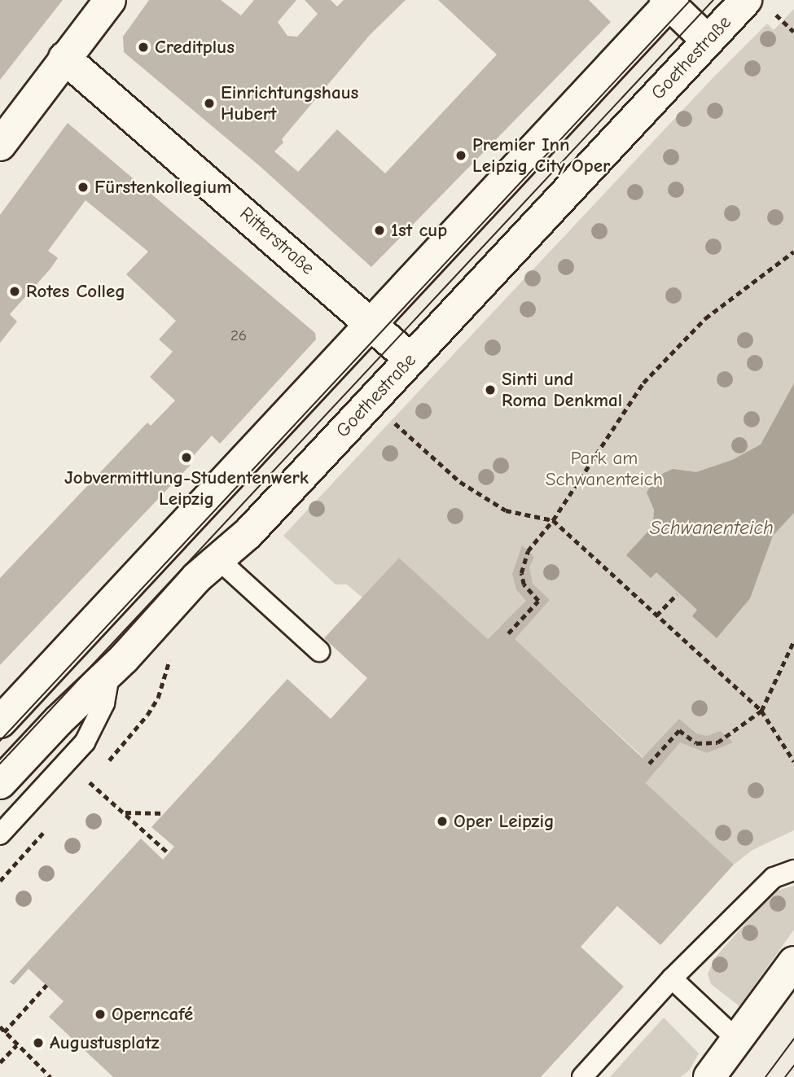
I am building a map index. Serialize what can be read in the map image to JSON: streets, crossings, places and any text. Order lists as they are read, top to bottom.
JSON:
{
  "streets": {
    "street": ["Goethestraße", "Ritterstraße"]
  },
  "crossings": [
    ["Goethestraße", "Ritterstraße"]
  ],
  "water": ["Schwanenteich"],
  "parks": ["Park am Schwanenteich"],
  "places": [
    "Creditplus",
    "Einrichtungshaus Hubert",
    "Premier Inn Leipzig City Oper",
    "Fürstenkollegium",
    "1st cup",
    "Rotes Colleg",
    "Sinti und Roma Denkmal",
    "Jobvermittlung-Studentenwerk Leipzig",
    "Oper Leipzig",
    "Operncafé",
    "Augustusplatz"
  ],
  "house_numbers": ["26"]
}
